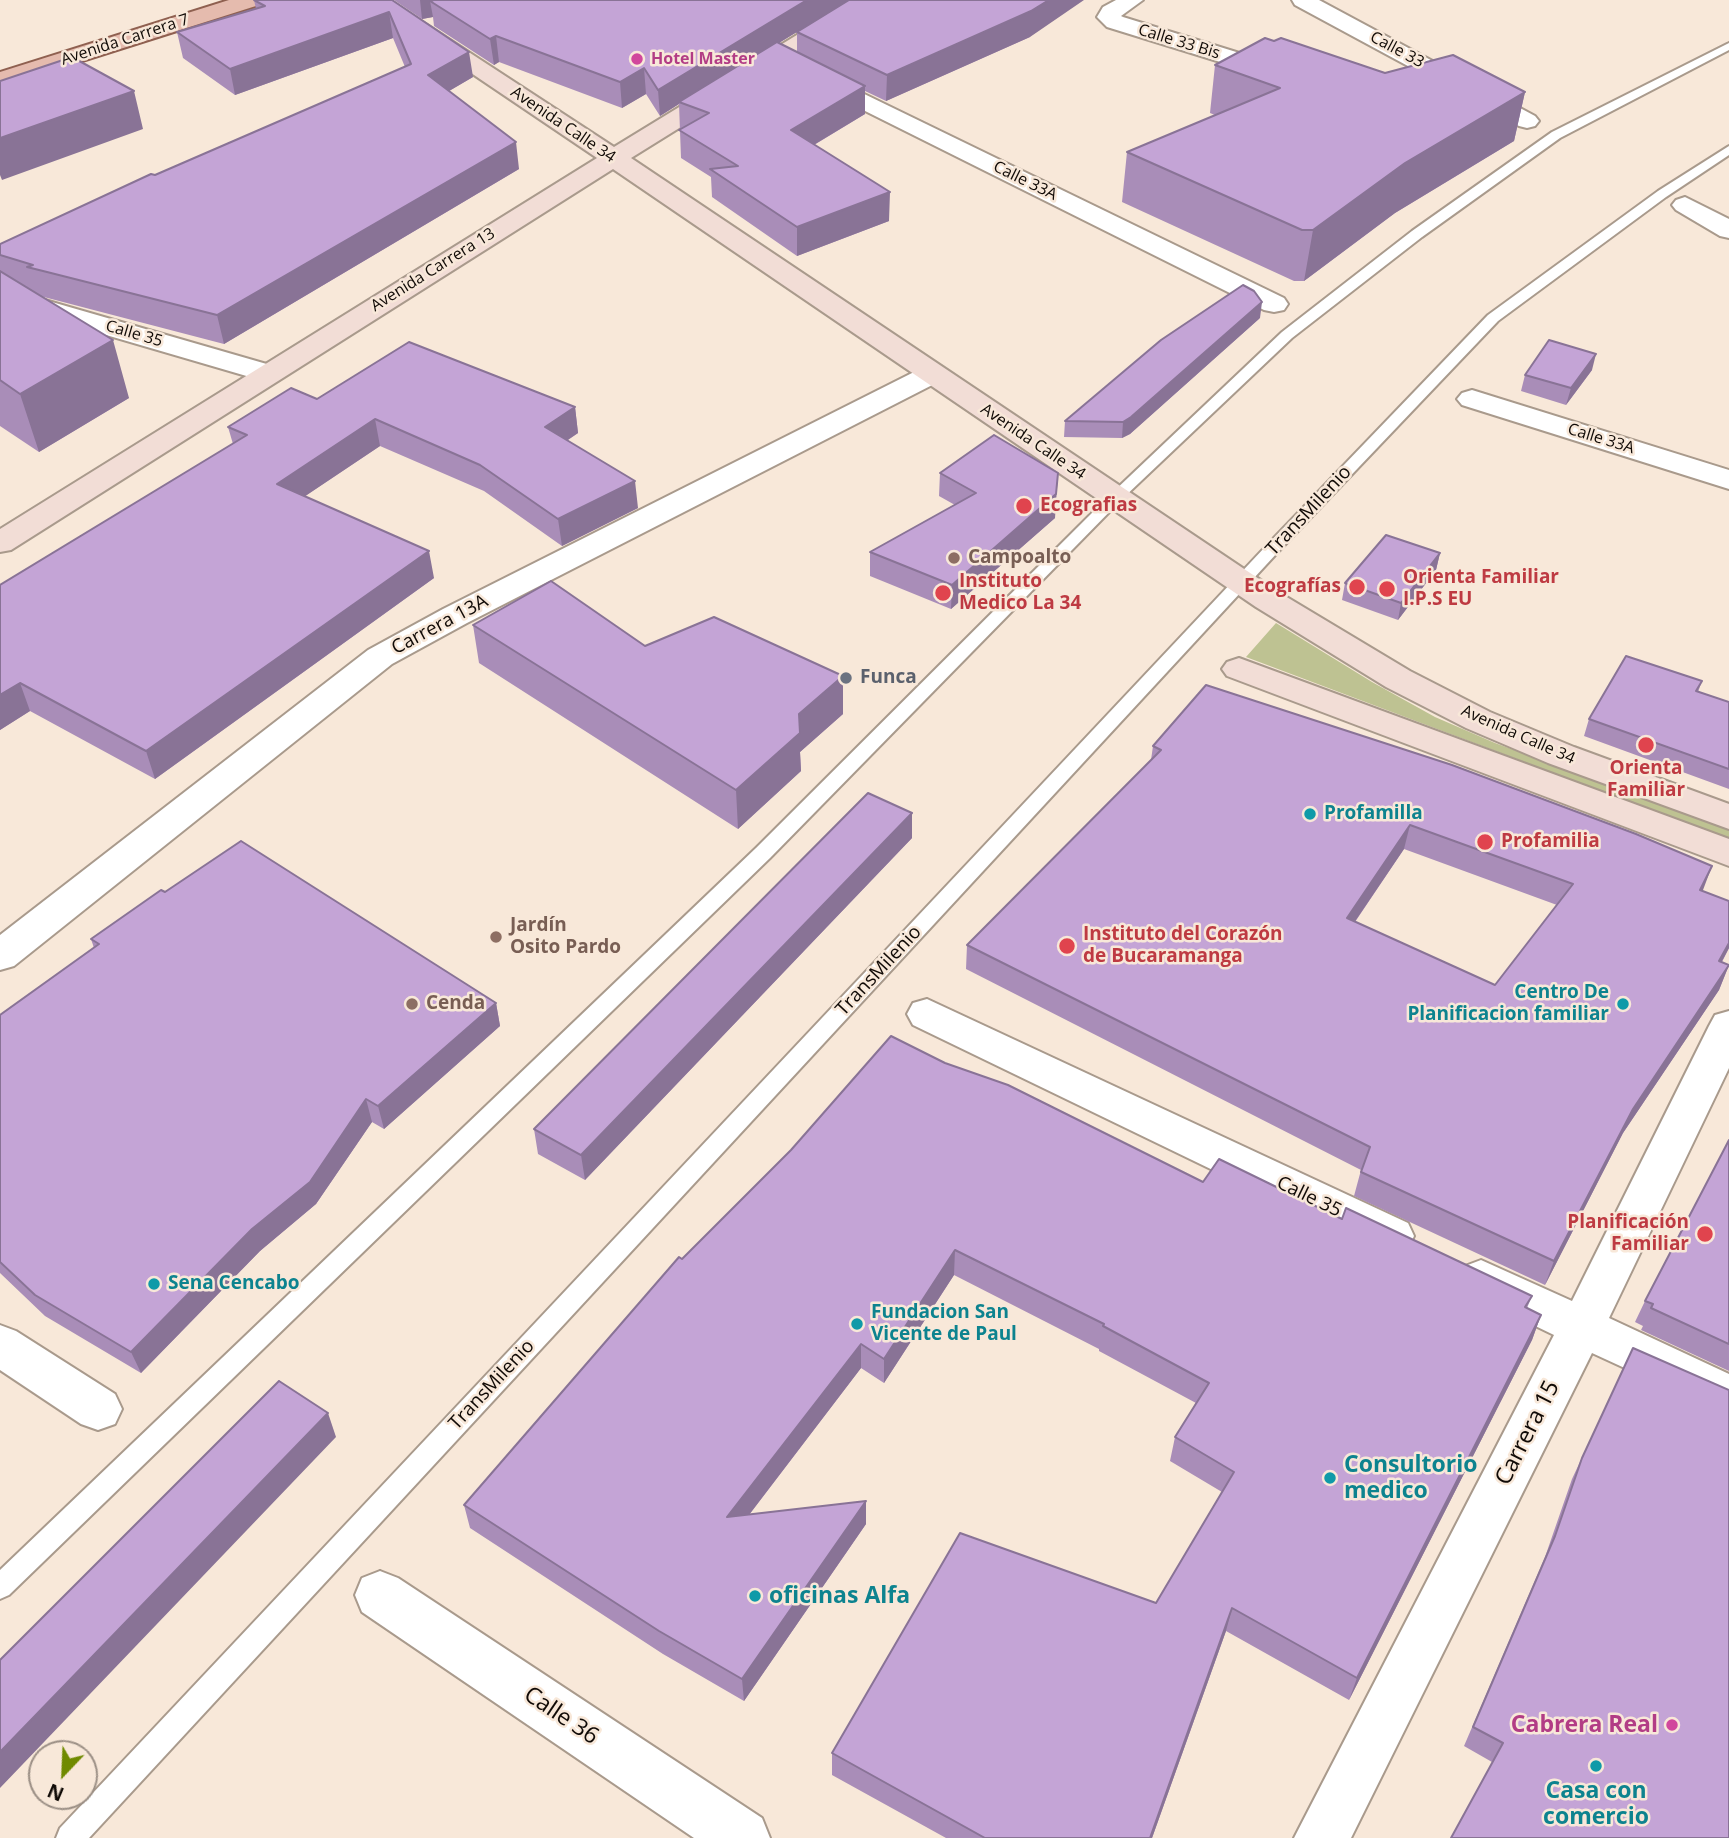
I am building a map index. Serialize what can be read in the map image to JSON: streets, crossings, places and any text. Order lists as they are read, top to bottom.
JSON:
{
  "streets": {
    "main road": ["Avenida Carrera 7", "Avenida Calle 34", "Avenida Carrera 13"],
    "street": [
      "Calle 33 Bis",
      "Calle 33",
      "Calle 33A",
      "Calle 35",
      "Carrera 13A",
      "Carrera 15",
      "Calle 36"
    ],
    "lane": ["TransMilenio"]
  },
  "crossings": [
    ["Avenida Calle 34", "Avenida Carrera 13"],
    ["Avenida Calle 34", "TransMilenio"],
    ["Avenida Calle 34", "Carrera 13A"],
    ["Calle 33A", "Avenida Carrera 13"],
    ["Avenida Carrera 13", "Calle 35"],
    ["Calle 35", "Carrera 15"]
  ],
  "places": [
    "Hotel Master",
    "Ecografias",
    "Campoalto",
    "Ecografías",
    "Orienta Familiar I.P.S EU",
    "Instituto Medico La 34",
    "Funca",
    "Orienta Familiar",
    "Profamilla",
    "Profamilia",
    "Jardín Osito Pardo",
    "Instituto del Corazón de Bucaramanga",
    "Cenda",
    "Centro De Planificacion familiar",
    "Planificación Familiar",
    "Sena Cencabo",
    "Fundacion San Vicente de Paul",
    "Consultorio medico",
    "oficinas Alfa",
    "Cabrera Real",
    "Casa con comercio"
  ],
  "north": "bottom left"
}
